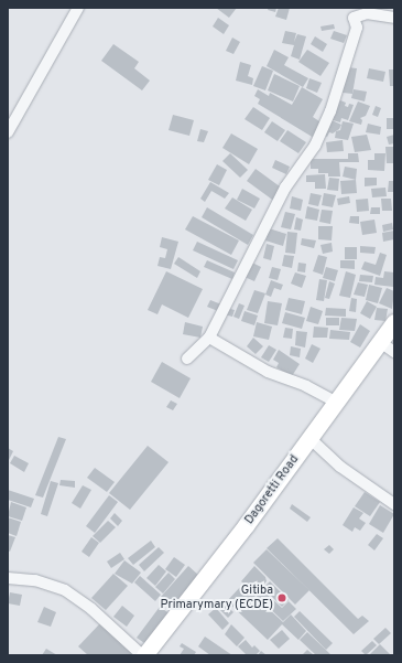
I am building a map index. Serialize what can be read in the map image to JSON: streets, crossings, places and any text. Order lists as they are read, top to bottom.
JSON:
{
  "streets": {
    "main road": ["Dagoretti Road"]
  },
  "places": ["Gitiba Primarymary (ECDE)"]
}
